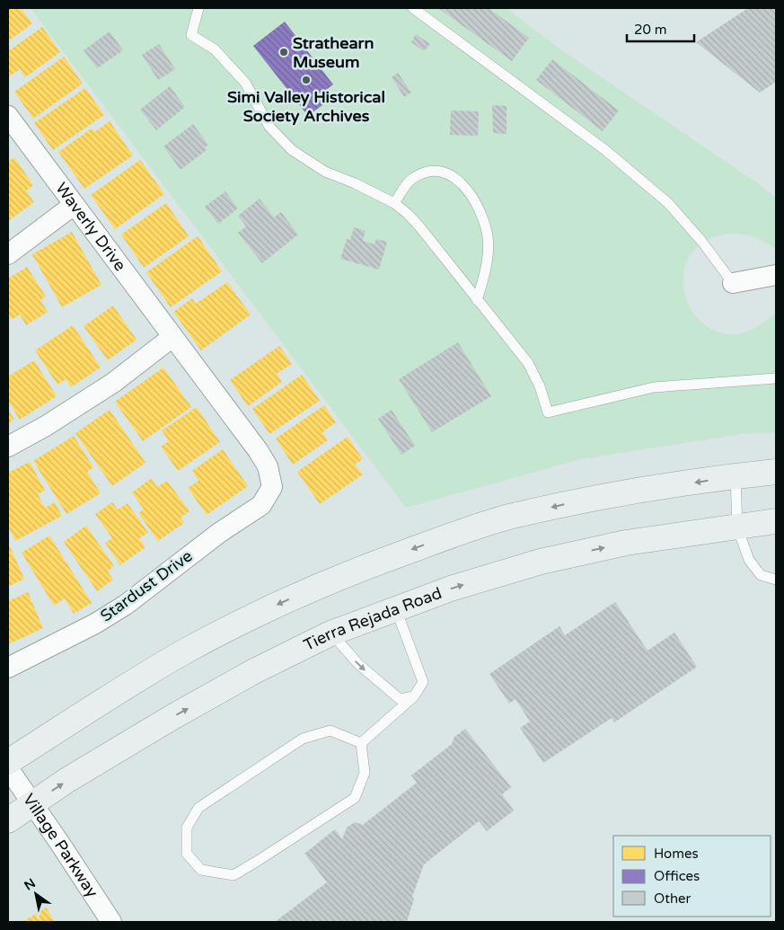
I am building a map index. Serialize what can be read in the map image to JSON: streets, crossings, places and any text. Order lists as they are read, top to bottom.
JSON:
{
  "streets": {
    "main road": ["Tierra Rejada Road"],
    "street": ["Waverly Drive", "Stardust Drive", "Village Parkway"]
  },
  "crossings": [
    ["Waverly Drive", "Stardust Drive"],
    ["Tierra Rejada Road", "Village Parkway"]
  ],
  "places": ["Strathearn Museum", "Simi Valley Historical Society Archives"],
  "legend": ["Homes", "Offices", "Other"],
  "scale_bar": "20 m",
  "north": "top left"
}
